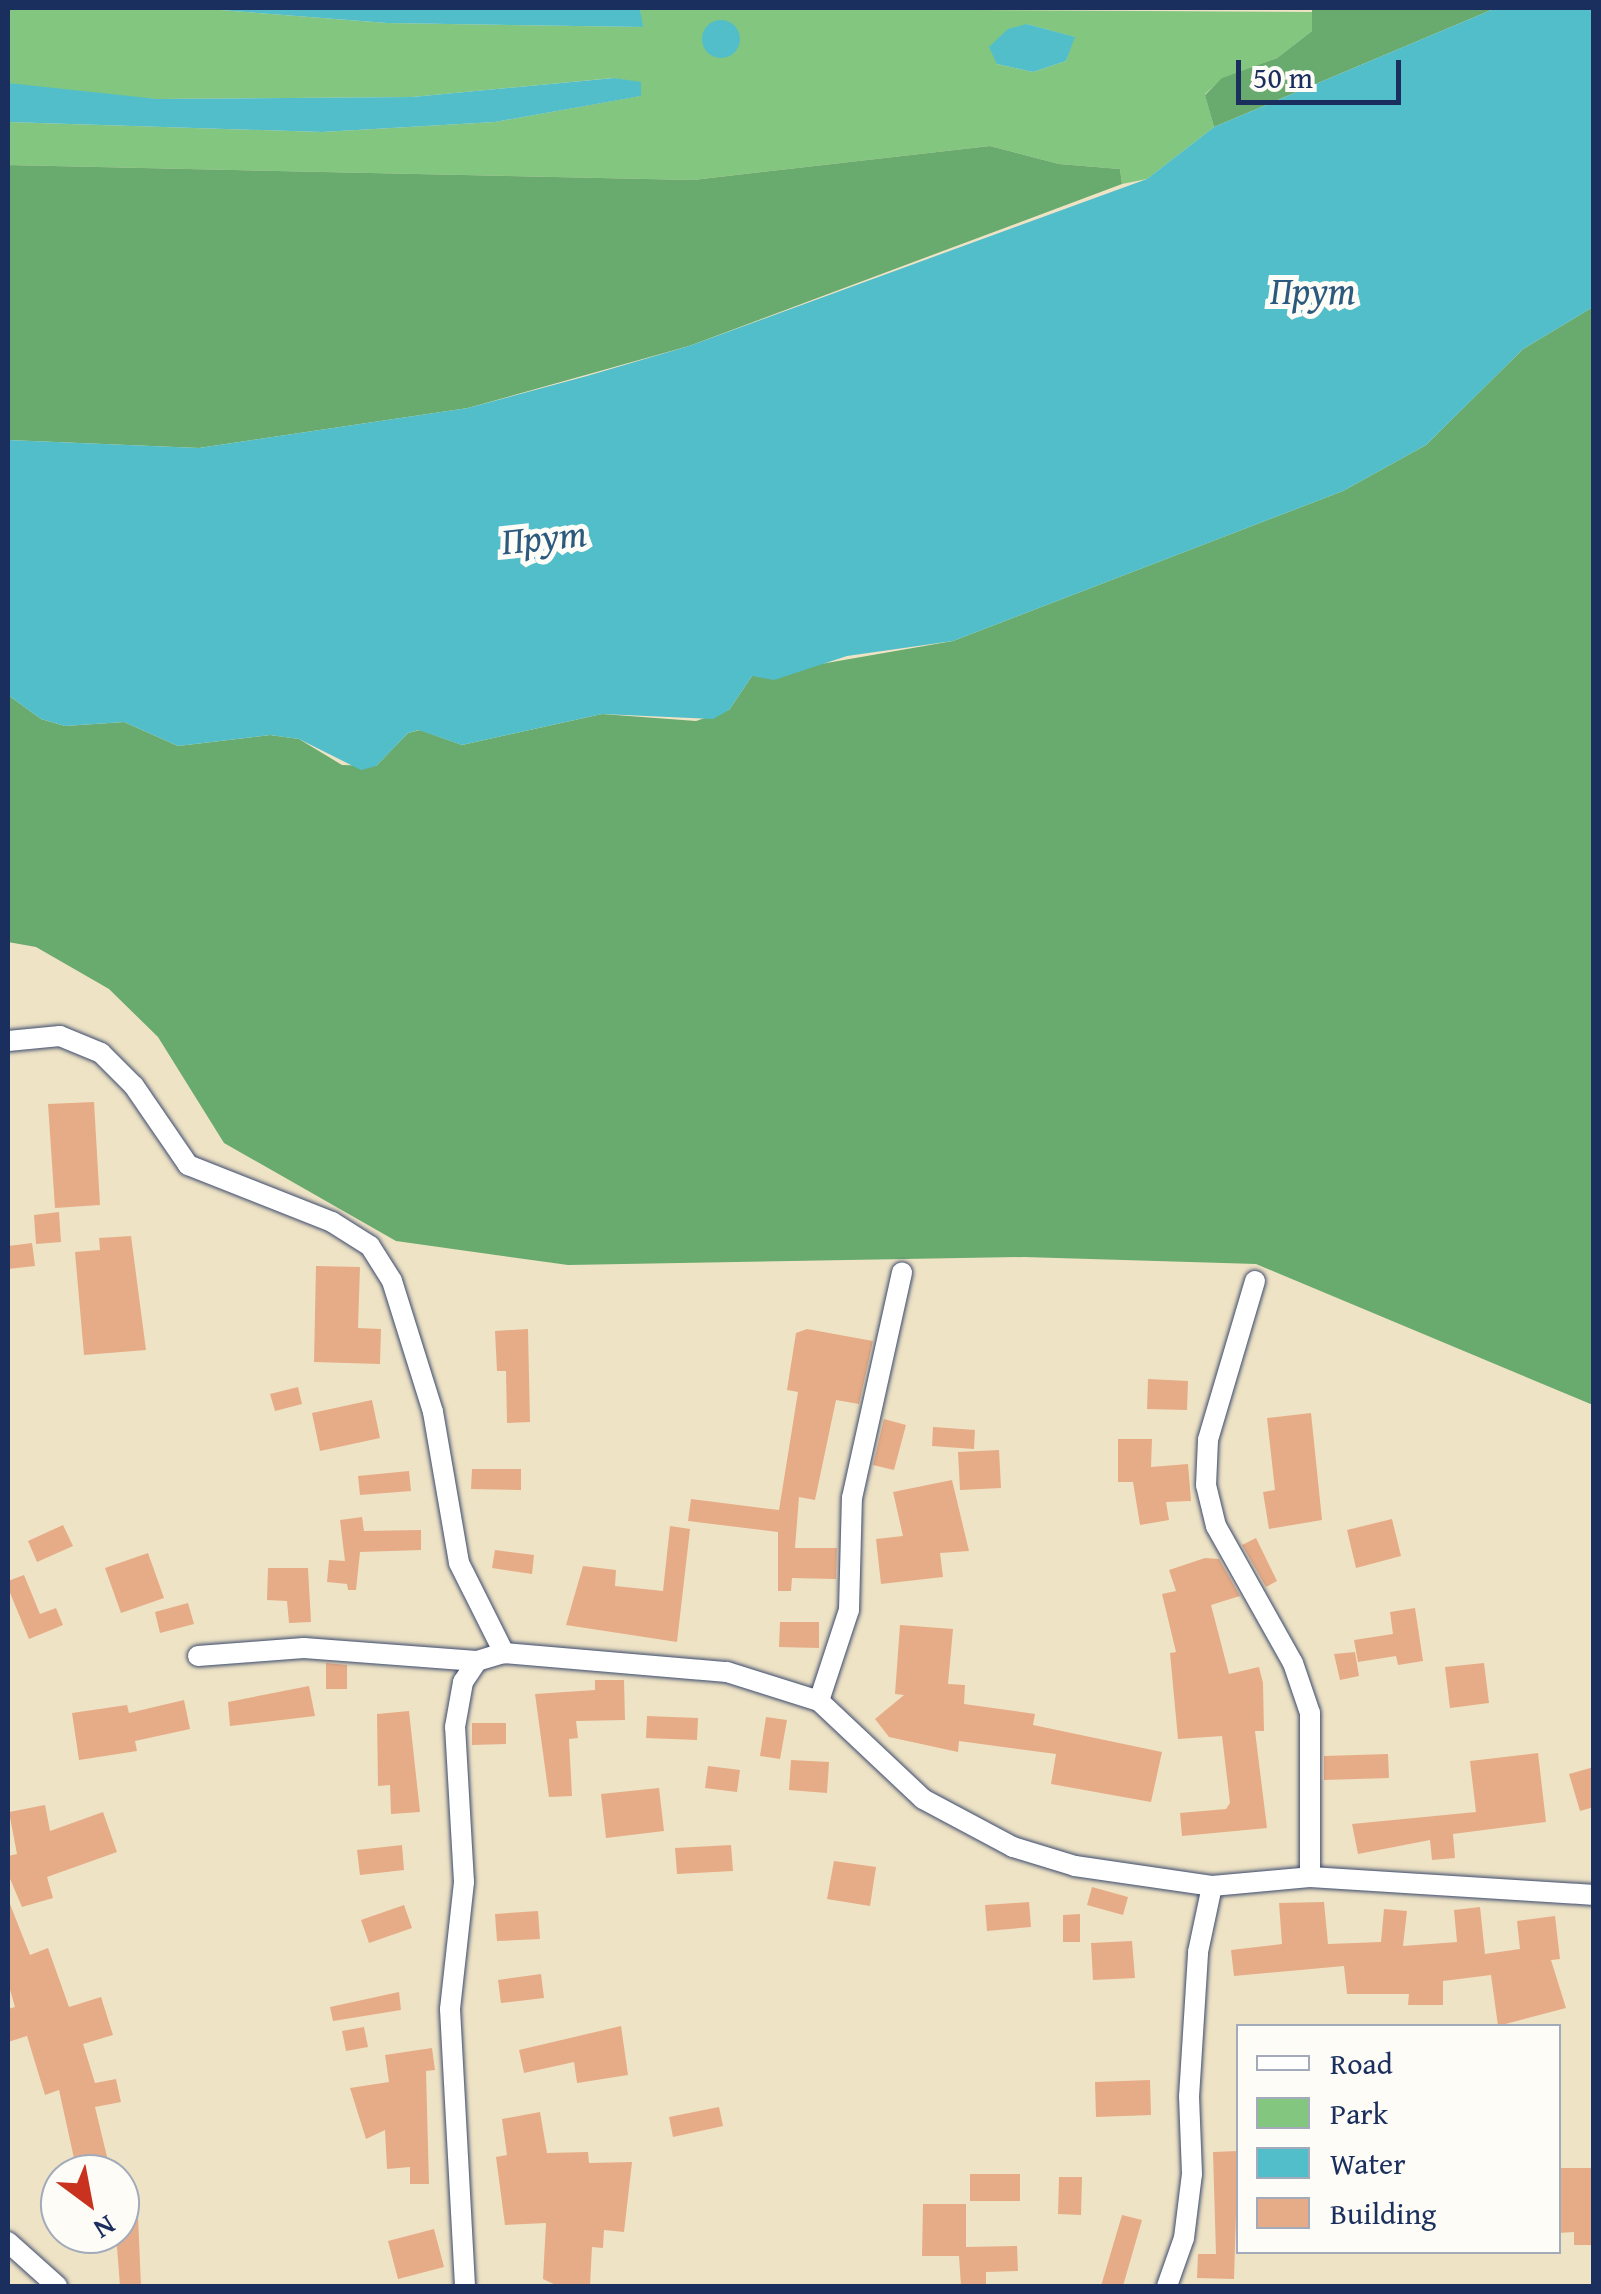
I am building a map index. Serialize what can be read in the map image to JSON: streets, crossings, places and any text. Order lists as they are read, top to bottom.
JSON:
{
  "water": ["Прут"],
  "legend": [
    "Road",
    "Park",
    "Water",
    "Building"
  ],
  "scale_bar": "50 m",
  "north": "bottom right"
}
